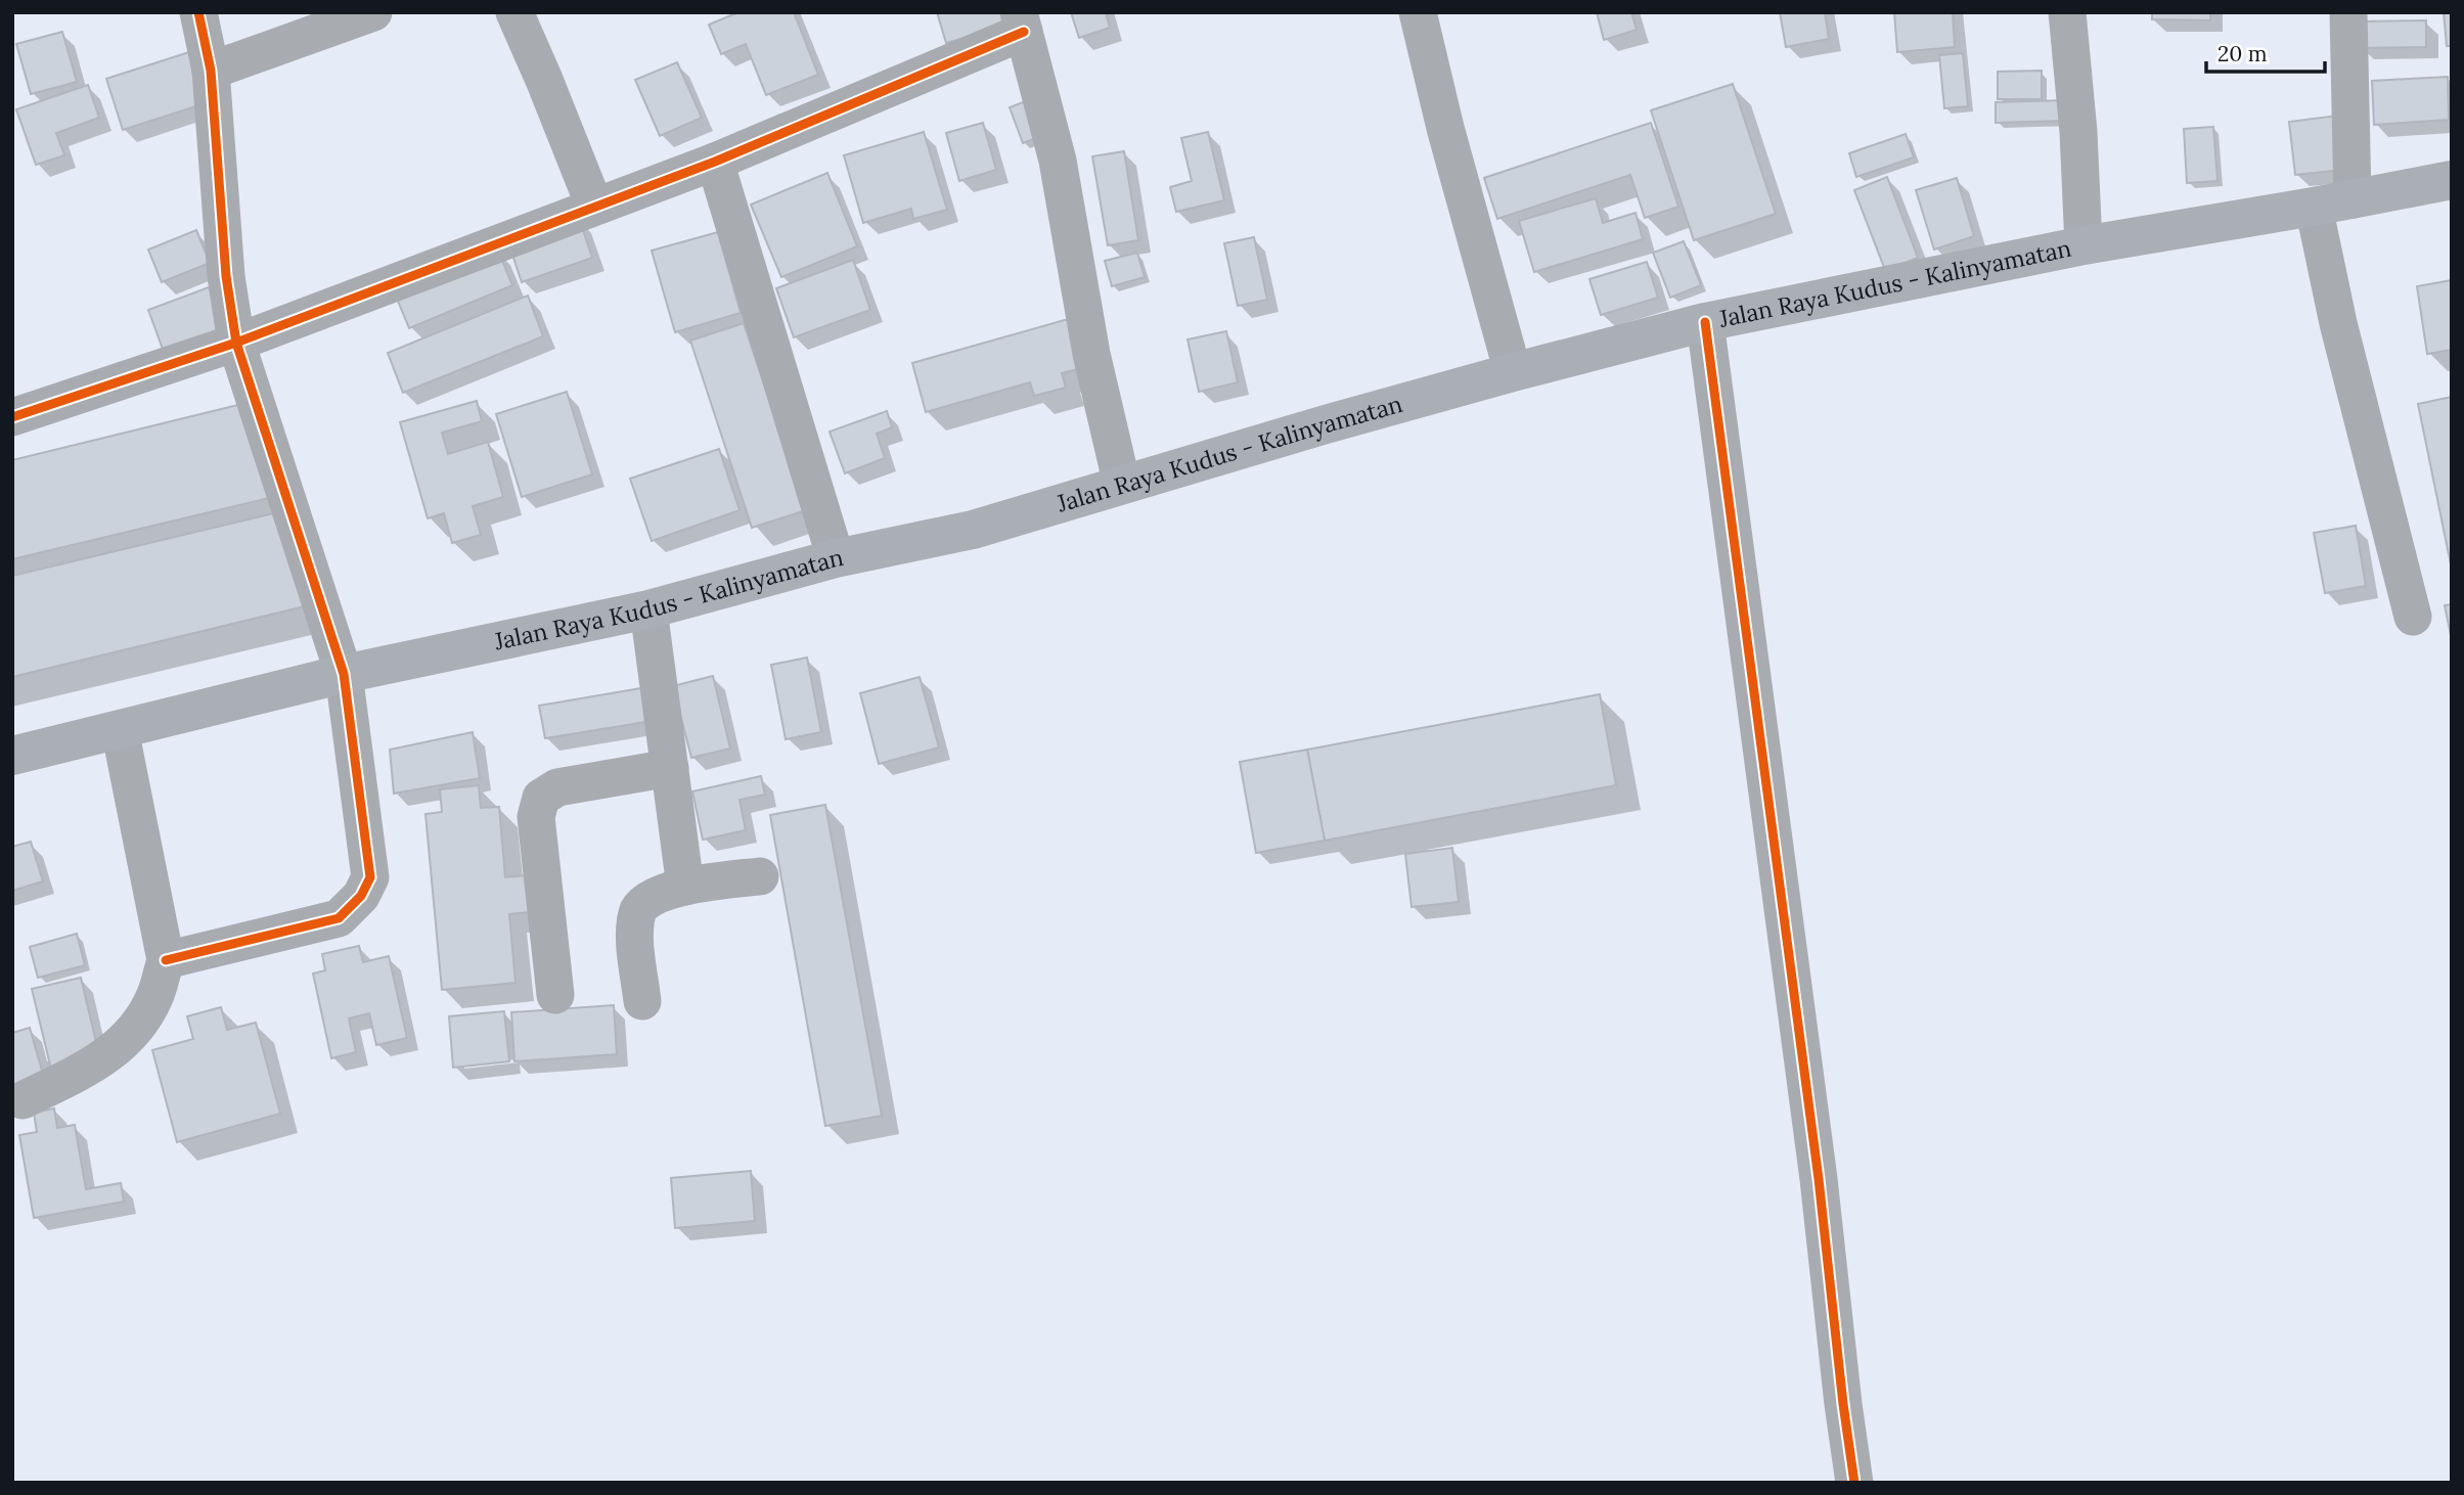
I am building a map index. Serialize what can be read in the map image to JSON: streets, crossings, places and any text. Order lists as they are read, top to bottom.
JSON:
{
  "streets": {
    "main road": ["Jalan Raya Kudus - Kalinyamatan"]
  },
  "scale_bar": "20 m"
}
